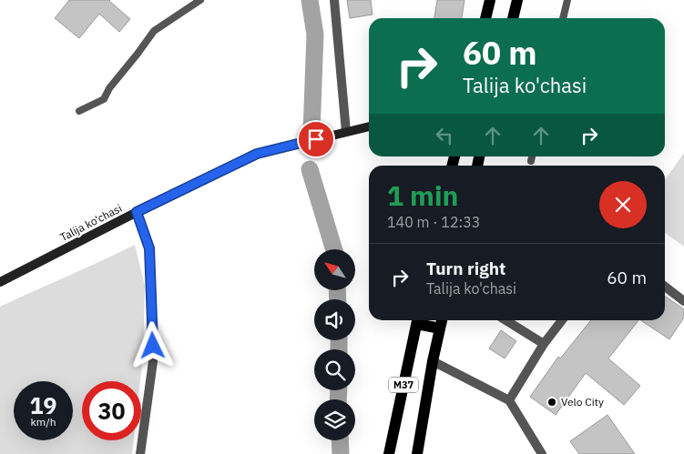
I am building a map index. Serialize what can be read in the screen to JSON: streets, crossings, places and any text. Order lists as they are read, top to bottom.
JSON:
{
  "streets": {
    "main road": ["M37"],
    "street": ["Talija ko'chasi"]
  },
  "places": ["Velo City"],
  "north": "top left",
  "page": {
    "turn": ["60 m", "Talija ko'chasi"],
    "heading": ["1 min", "140 m · 12:33"],
    "list": [
      {
        "name": "Turn right",
        "note": "Talija ko'chasi",
        "value": "60 m"
      }
    ],
    "speed": "19 km/h",
    "limit": "30"
  }
}
